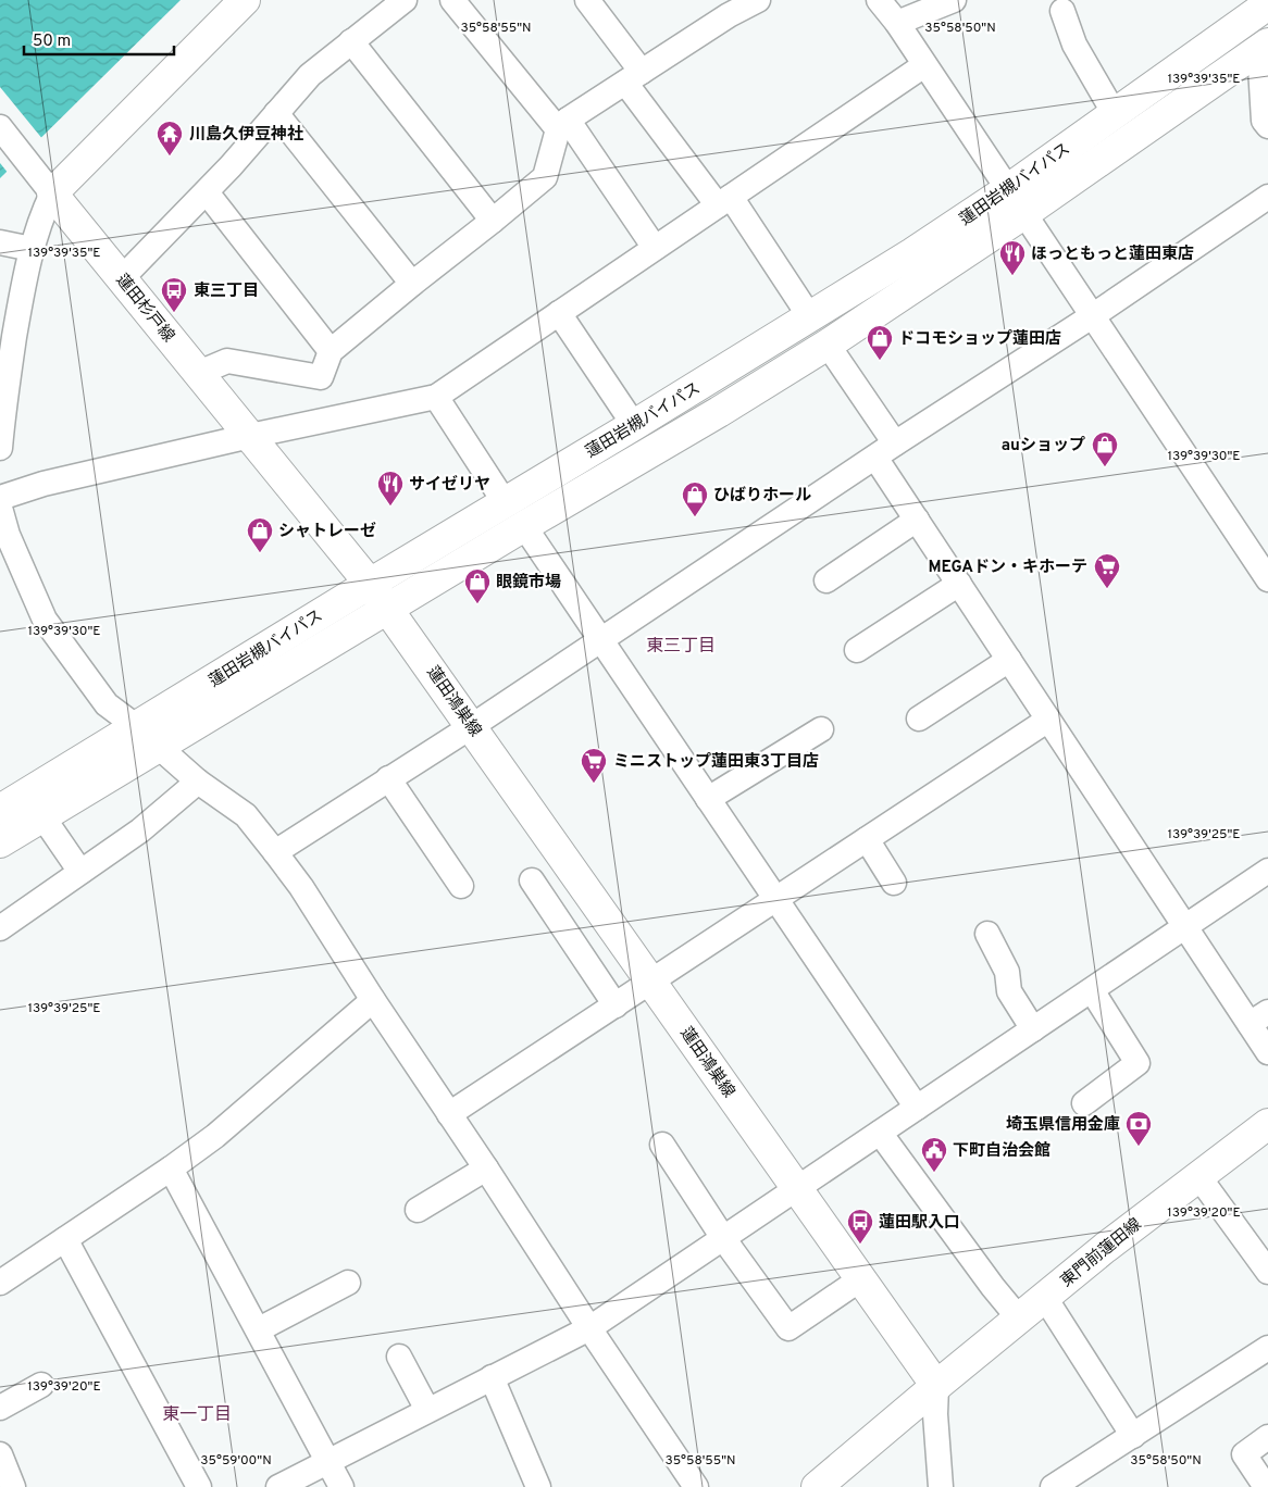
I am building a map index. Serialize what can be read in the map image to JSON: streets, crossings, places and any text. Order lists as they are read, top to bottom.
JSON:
{
  "streets": {
    "main road": [
      "蓮田岩槻バイパス",
      "蓮田杉戸線",
      "蓮田鴻巣線",
      "東門前蓮田線"
    ]
  },
  "crossings": [
    ["蓮田岩槻バイパス", "蓮田杉戸線"],
    ["蓮田岩槻バイパス", "蓮田鴻巣線"],
    ["蓮田杉戸線", "蓮田鴻巣線"],
    ["蓮田鴻巣線", "東門前蓮田線"]
  ],
  "districts": ["東三丁目", "東一丁目"],
  "places": {
    "temple": ["川島久伊豆神社"],
    "restaurant": ["ほっともっと蓮田東店", "サイゼリヤ"],
    "bus stop": ["東三丁目", "蓮田駅入口"],
    "shop": [
      "ドコモショップ蓮田店",
      "auショップ",
      "ひばりホール",
      "シャトレーゼ",
      "眼鏡市場"
    ],
    "supermarket": ["MEGAドン・キホーテ", "ミニストップ蓮田東3丁目店"],
    "bank": ["埼玉県信用金庫"],
    "public building": ["下町自治会館"]
  },
  "scale_bar": "50 m",
  "coordinates": [
    "35°58'55\"N",
    "35°58'50\"N",
    "139°39'35\"E",
    "139°39'30\"E",
    "139°39'25\"E",
    "139°39'20\"E",
    "35°59'00\"N"
  ]
}
